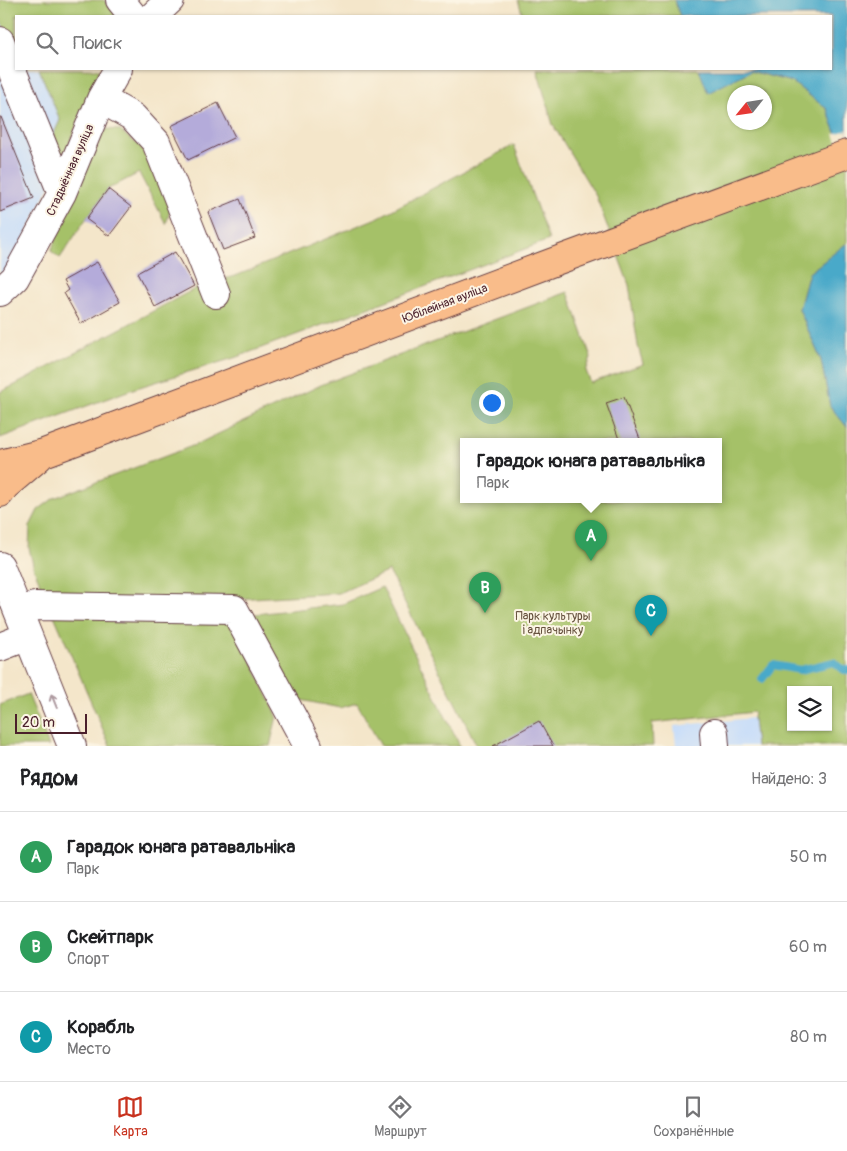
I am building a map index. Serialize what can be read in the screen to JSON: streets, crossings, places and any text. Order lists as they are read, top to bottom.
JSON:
{
  "streets": {
    "main road": ["Юбілейная вуліца"],
    "street": ["Стадыённая вуліца"]
  },
  "parks": ["Парк культуры і адпачынку"],
  "scale_bar": "20 m",
  "north": "bottom left",
  "page": {
    "search": "Поиск",
    "popup": ["Гарадок юнага ратавальніка", "Парк"],
    "pins": ["A", "B", "C"],
    "scale": "20 m",
    "heading": ["Рядом", "Найдено: 3"],
    "list": [
      {
        "mark": "A",
        "name": "Гарадок юнага ратавальніка",
        "note": "Парк",
        "value": "50 m"
      },
      {
        "mark": "B",
        "name": "Скейтпарк",
        "note": "Спорт",
        "value": "60 m"
      },
      {
        "mark": "C",
        "name": "Корабль",
        "note": "Место",
        "value": "80 m"
      }
    ],
    "nav": ["Карта", "Маршрут", "Сохранённые"]
  }
}
